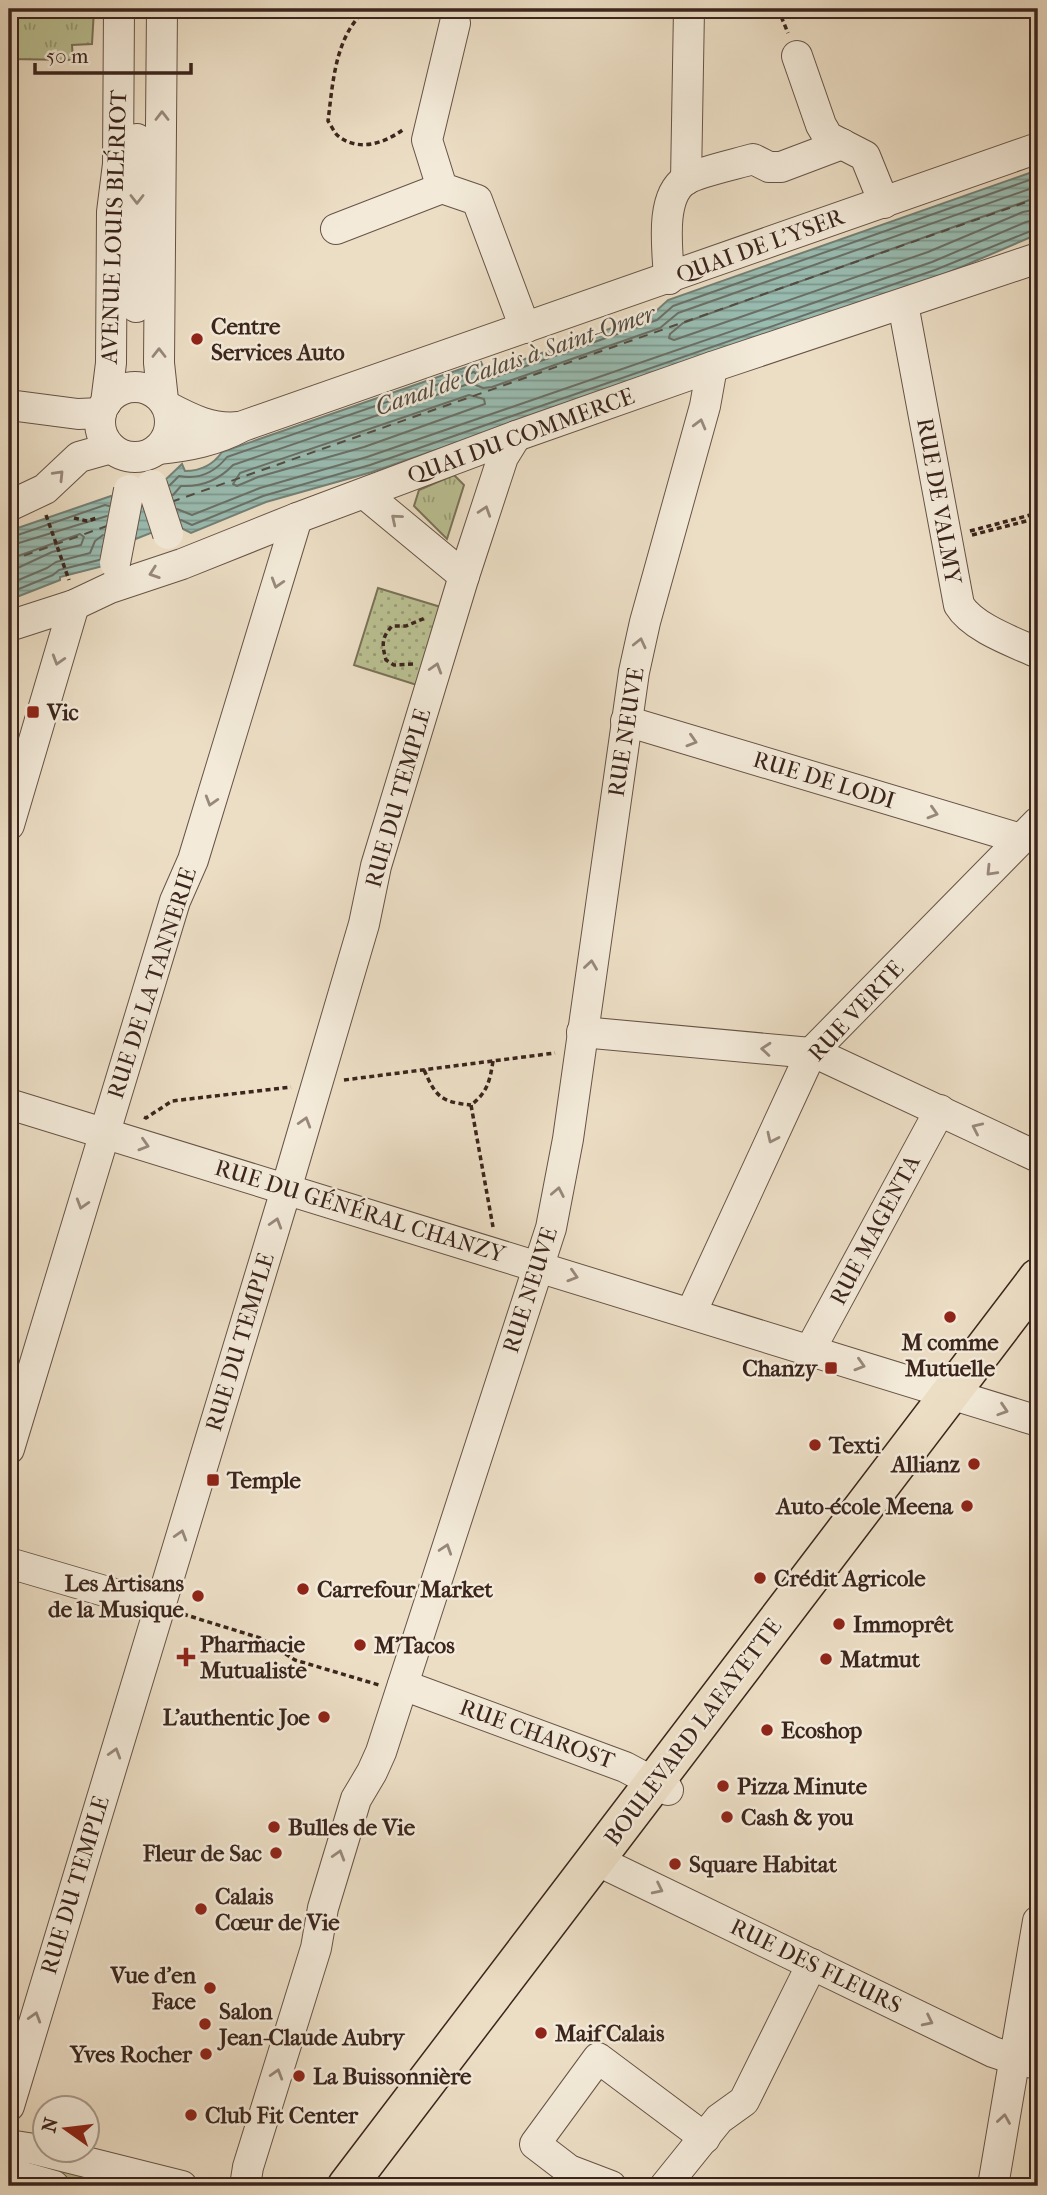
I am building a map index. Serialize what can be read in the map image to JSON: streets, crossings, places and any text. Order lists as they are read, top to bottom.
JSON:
{
  "streets": {
    "main road": ["BOULEVARD LAFAYETTE"],
    "street": [
      "AVENUE LOUIS BLÉRIOT",
      "QUAI DE L'YSER",
      "QUAI DU COMMERCE",
      "RUE DE VALMY",
      "RUE NEUVE",
      "RUE DE LODI",
      "RUE DU TEMPLE",
      "RUE DE LA TANNERIE",
      "RUE VERTE",
      "RUE DU GÉNÉRAL CHANZY",
      "RUE MAGENTA",
      "RUE CHAROST",
      "RUE DES FLEURS"
    ]
  },
  "crossings": [
    ["AVENUE LOUIS BLÉRIOT", "QUAI DE L'YSER"],
    ["QUAI DU COMMERCE", "RUE DE VALMY"],
    ["QUAI DU COMMERCE", "RUE NEUVE"],
    ["QUAI DU COMMERCE", "RUE DU TEMPLE"],
    ["QUAI DU COMMERCE", "RUE DE LA TANNERIE"],
    ["RUE NEUVE", "RUE DE LODI"],
    ["RUE NEUVE", "RUE DU GÉNÉRAL CHANZY"],
    ["RUE NEUVE", "RUE CHAROST"],
    ["RUE DE LODI", "RUE VERTE"],
    ["RUE DU TEMPLE", "RUE DU GÉNÉRAL CHANZY"],
    ["RUE DE LA TANNERIE", "RUE DU GÉNÉRAL CHANZY"],
    ["RUE VERTE", "RUE DU GÉNÉRAL CHANZY"],
    ["RUE DU GÉNÉRAL CHANZY", "RUE MAGENTA"],
    ["RUE DU GÉNÉRAL CHANZY", "BOULEVARD LAFAYETTE"],
    ["BOULEVARD LAFAYETTE", "RUE CHAROST"],
    ["BOULEVARD LAFAYETTE", "RUE DES FLEURS"]
  ],
  "one_way": [
    "RUE NEUVE",
    "RUE DE LODI",
    "RUE DU TEMPLE",
    "RUE VERTE",
    "RUE DES FLEURS"
  ],
  "water": ["Canal de Calais à Saint-Omer"],
  "places": {
    "other": [
      "Centre Services Auto",
      "M comme Mutuelle",
      "Texti",
      "Allianz",
      "Auto-école Meena",
      "Crédit Agricole",
      "Carrefour Market",
      "Les Artisans de la Musique",
      "Immoprêt",
      "M'Tacos",
      "Matmut",
      "L'authentic Joe",
      "Ecoshop",
      "Pizza Minute",
      "Cash & you",
      "Bulles de Vie",
      "Fleur de Sac",
      "Square Habitat",
      "Calais Cœur de Vie",
      "Vue d'en Face",
      "Salon Jean-Claude Aubry",
      "Maif Calais",
      "Yves Rocher",
      "La Buissonnière",
      "Club Fit Center"
    ],
    "transit": ["Vic", "Chanzy", "Temple"],
    "health": ["Pharmacie Mutualiste"]
  },
  "scale_bar": "50 m",
  "north": "left"
}
